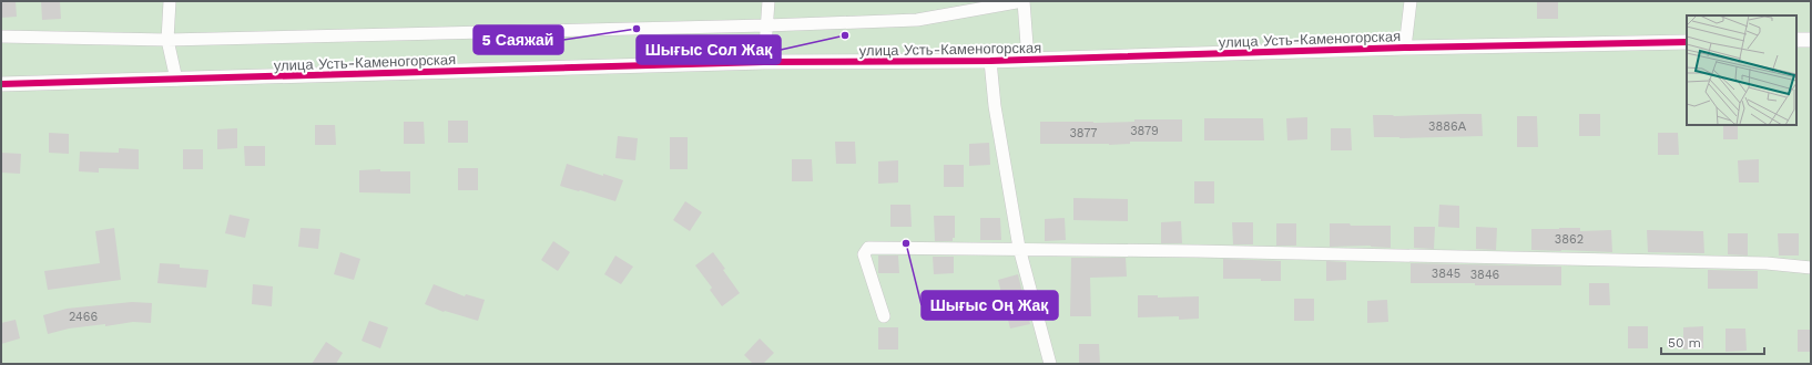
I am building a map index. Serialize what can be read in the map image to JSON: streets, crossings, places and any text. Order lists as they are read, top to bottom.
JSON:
{
  "streets": {
    "street": ["улица Усть-Каменогорская"]
  },
  "places": ["5 Саяжай", "Шығыс Сол Жақ", "Шығыс Оң Жақ"],
  "house_numbers": [
    "3886А",
    "3879",
    "3877",
    "3862",
    "3845",
    "3846",
    "2466"
  ],
  "scale_bar": "50 m"
}
